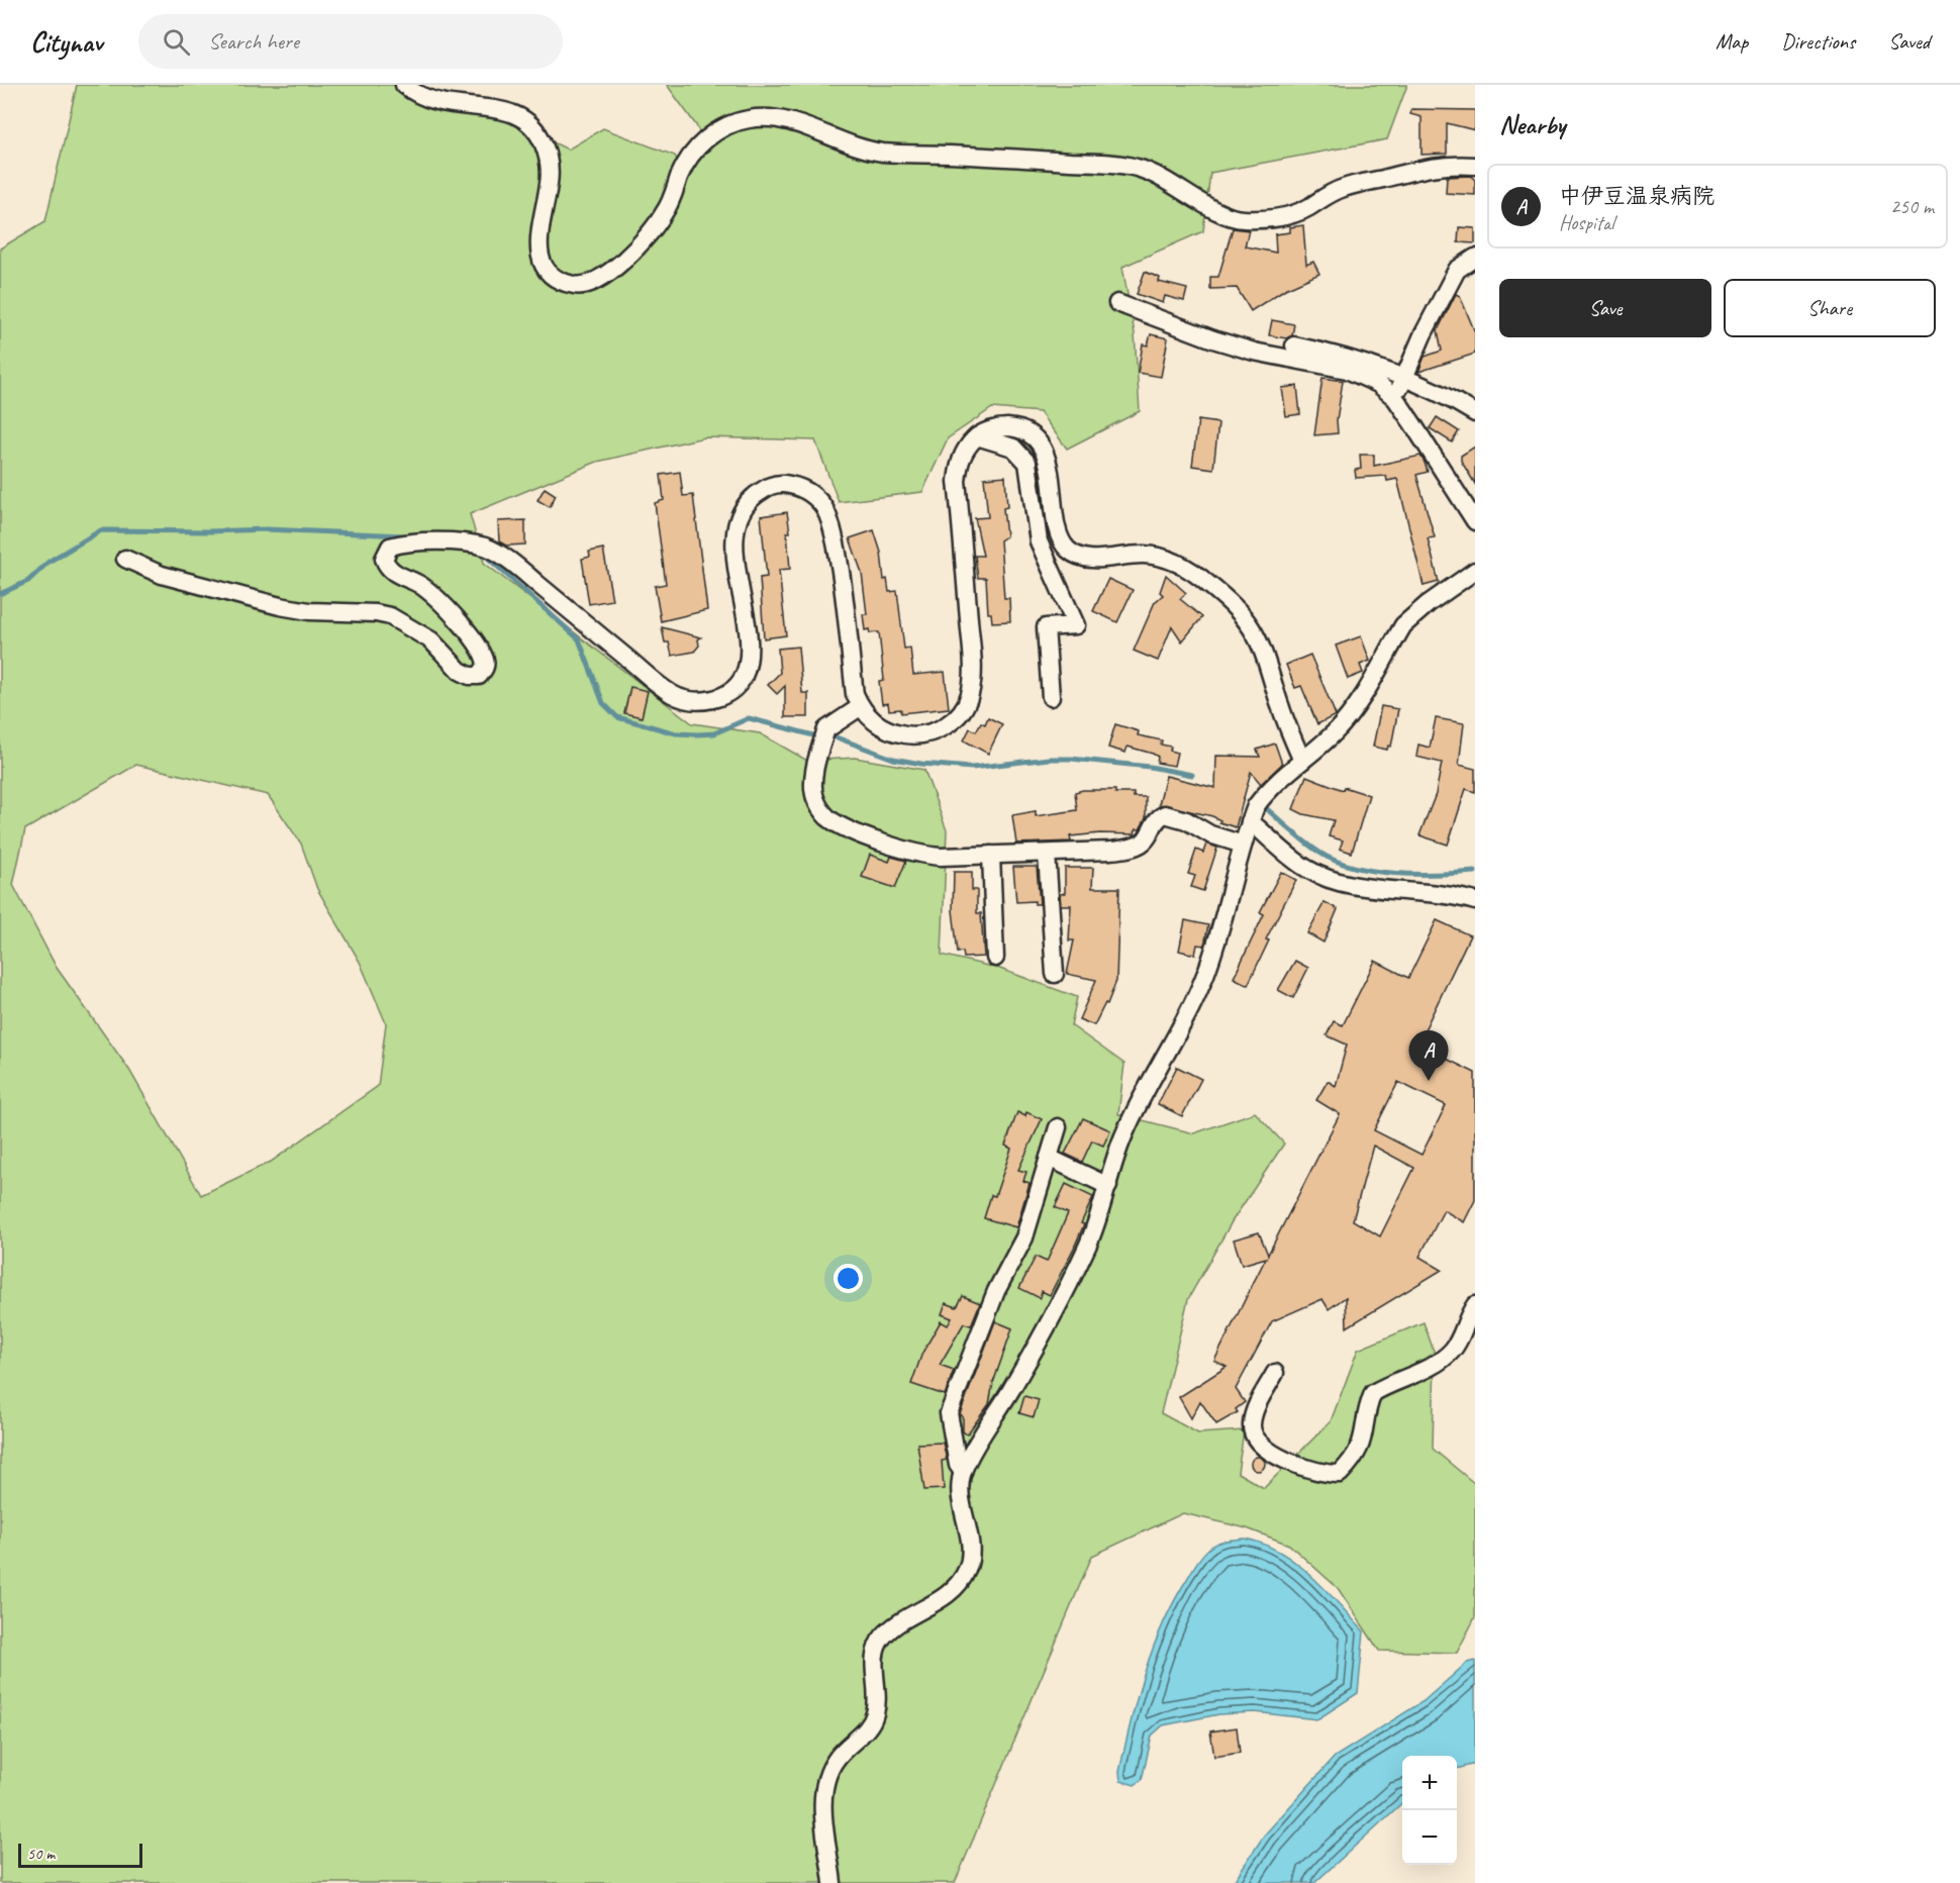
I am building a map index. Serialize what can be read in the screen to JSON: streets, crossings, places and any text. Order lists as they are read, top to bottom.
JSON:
{
  "scale_bar": "50 m",
  "page": {
    "header": "Citynav",
    "search": "Search here",
    "nav": ["Map", "Directions", "Saved"],
    "heading": "Nearby",
    "list": [
      {
        "mark": "A",
        "name": "中伊豆温泉病院",
        "note": "Hospital",
        "value": "250 m"
      }
    ],
    "buttons": ["Save", "Share"],
    "pins": "A",
    "map_buttons": ["+", "−"],
    "scale": "50 m"
  }
}
